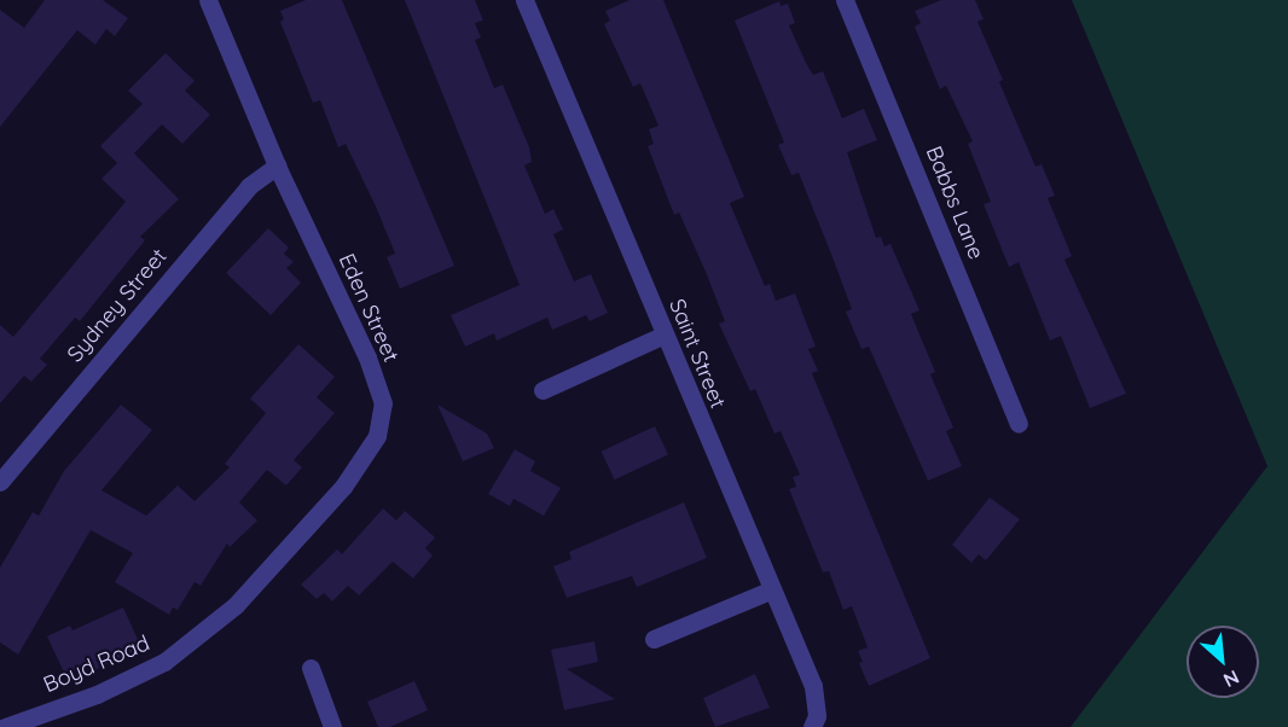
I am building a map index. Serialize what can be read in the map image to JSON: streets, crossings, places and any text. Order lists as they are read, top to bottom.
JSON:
{
  "streets": {
    "street": [
      "Babbs Lane",
      "Sydney Street",
      "Eden Street",
      "Saint Street",
      "Boyd Road"
    ]
  },
  "crossings": [
    ["Sydney Street", "Eden Street"],
    ["Eden Street", "Boyd Road"]
  ],
  "north": "bottom right"
}
